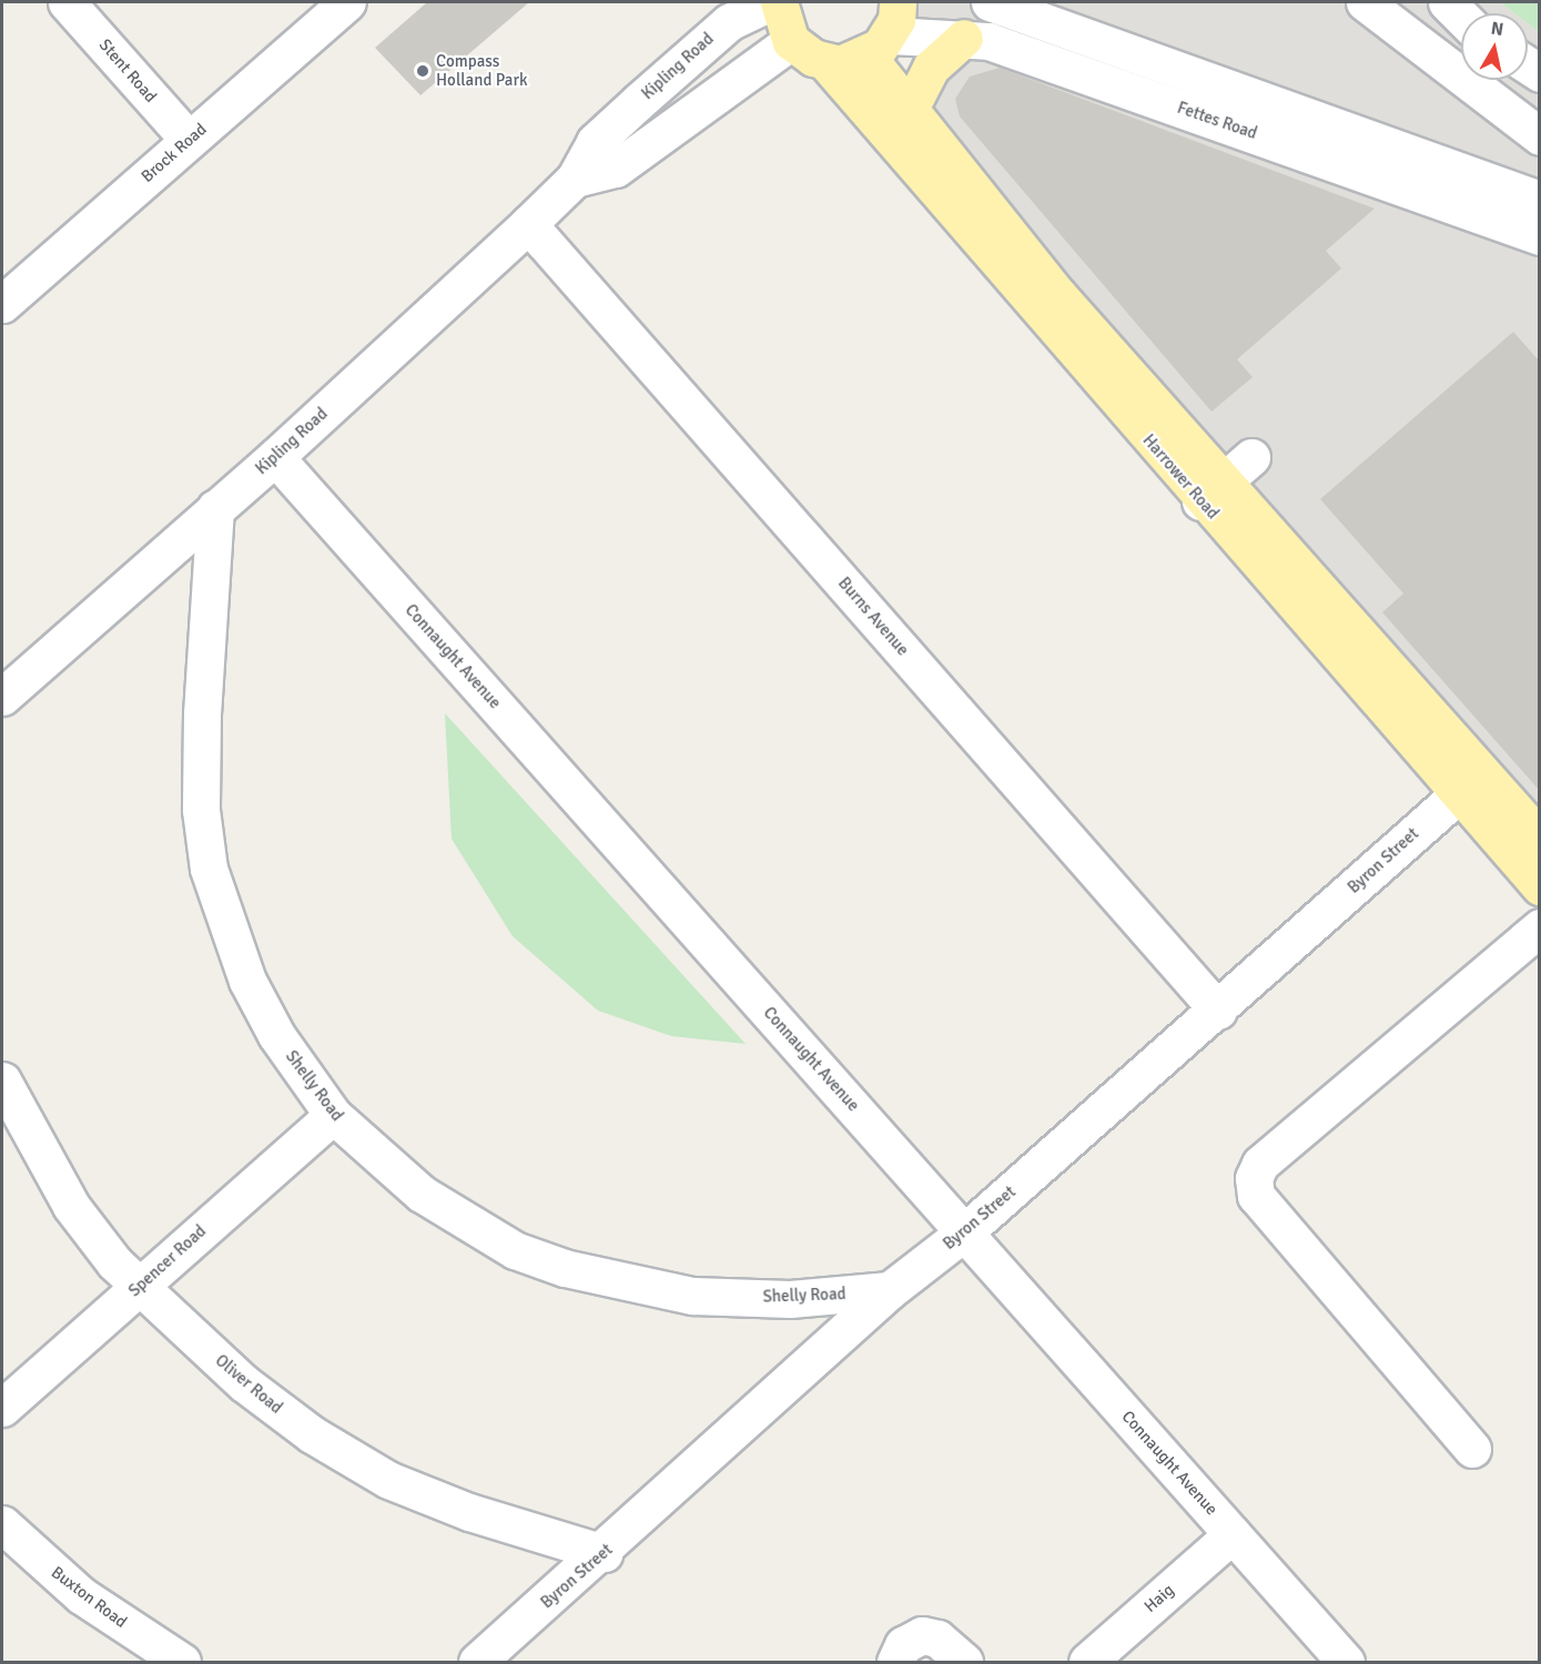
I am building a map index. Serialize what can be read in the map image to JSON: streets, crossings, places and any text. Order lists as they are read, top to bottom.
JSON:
{
  "streets": {
    "main road": ["Harrower Road"],
    "street": [
      "Kipling Road",
      "Stent Road",
      "Fettes Road",
      "Brock Road",
      "Burns Avenue",
      "Connaught Avenue",
      "Byron Street",
      "Shelly Road",
      "Spencer Road",
      "Oliver Road",
      "Buxton Road",
      "Haig"
    ]
  },
  "crossings": [
    ["Kipling Road", "Burns Avenue"],
    ["Kipling Road", "Connaught Avenue"],
    ["Kipling Road", "Shelly Road"],
    ["Stent Road", "Brock Road"],
    ["Fettes Road", "Harrower Road"],
    ["Harrower Road", "Byron Street"],
    ["Burns Avenue", "Byron Street"],
    ["Connaught Avenue", "Byron Street"],
    ["Connaught Avenue", "Haig"],
    ["Byron Street", "Shelly Road"],
    ["Byron Street", "Oliver Road"],
    ["Shelly Road", "Spencer Road"],
    ["Spencer Road", "Oliver Road"]
  ],
  "places": ["Compass Holland Park"],
  "north": "top"
}
